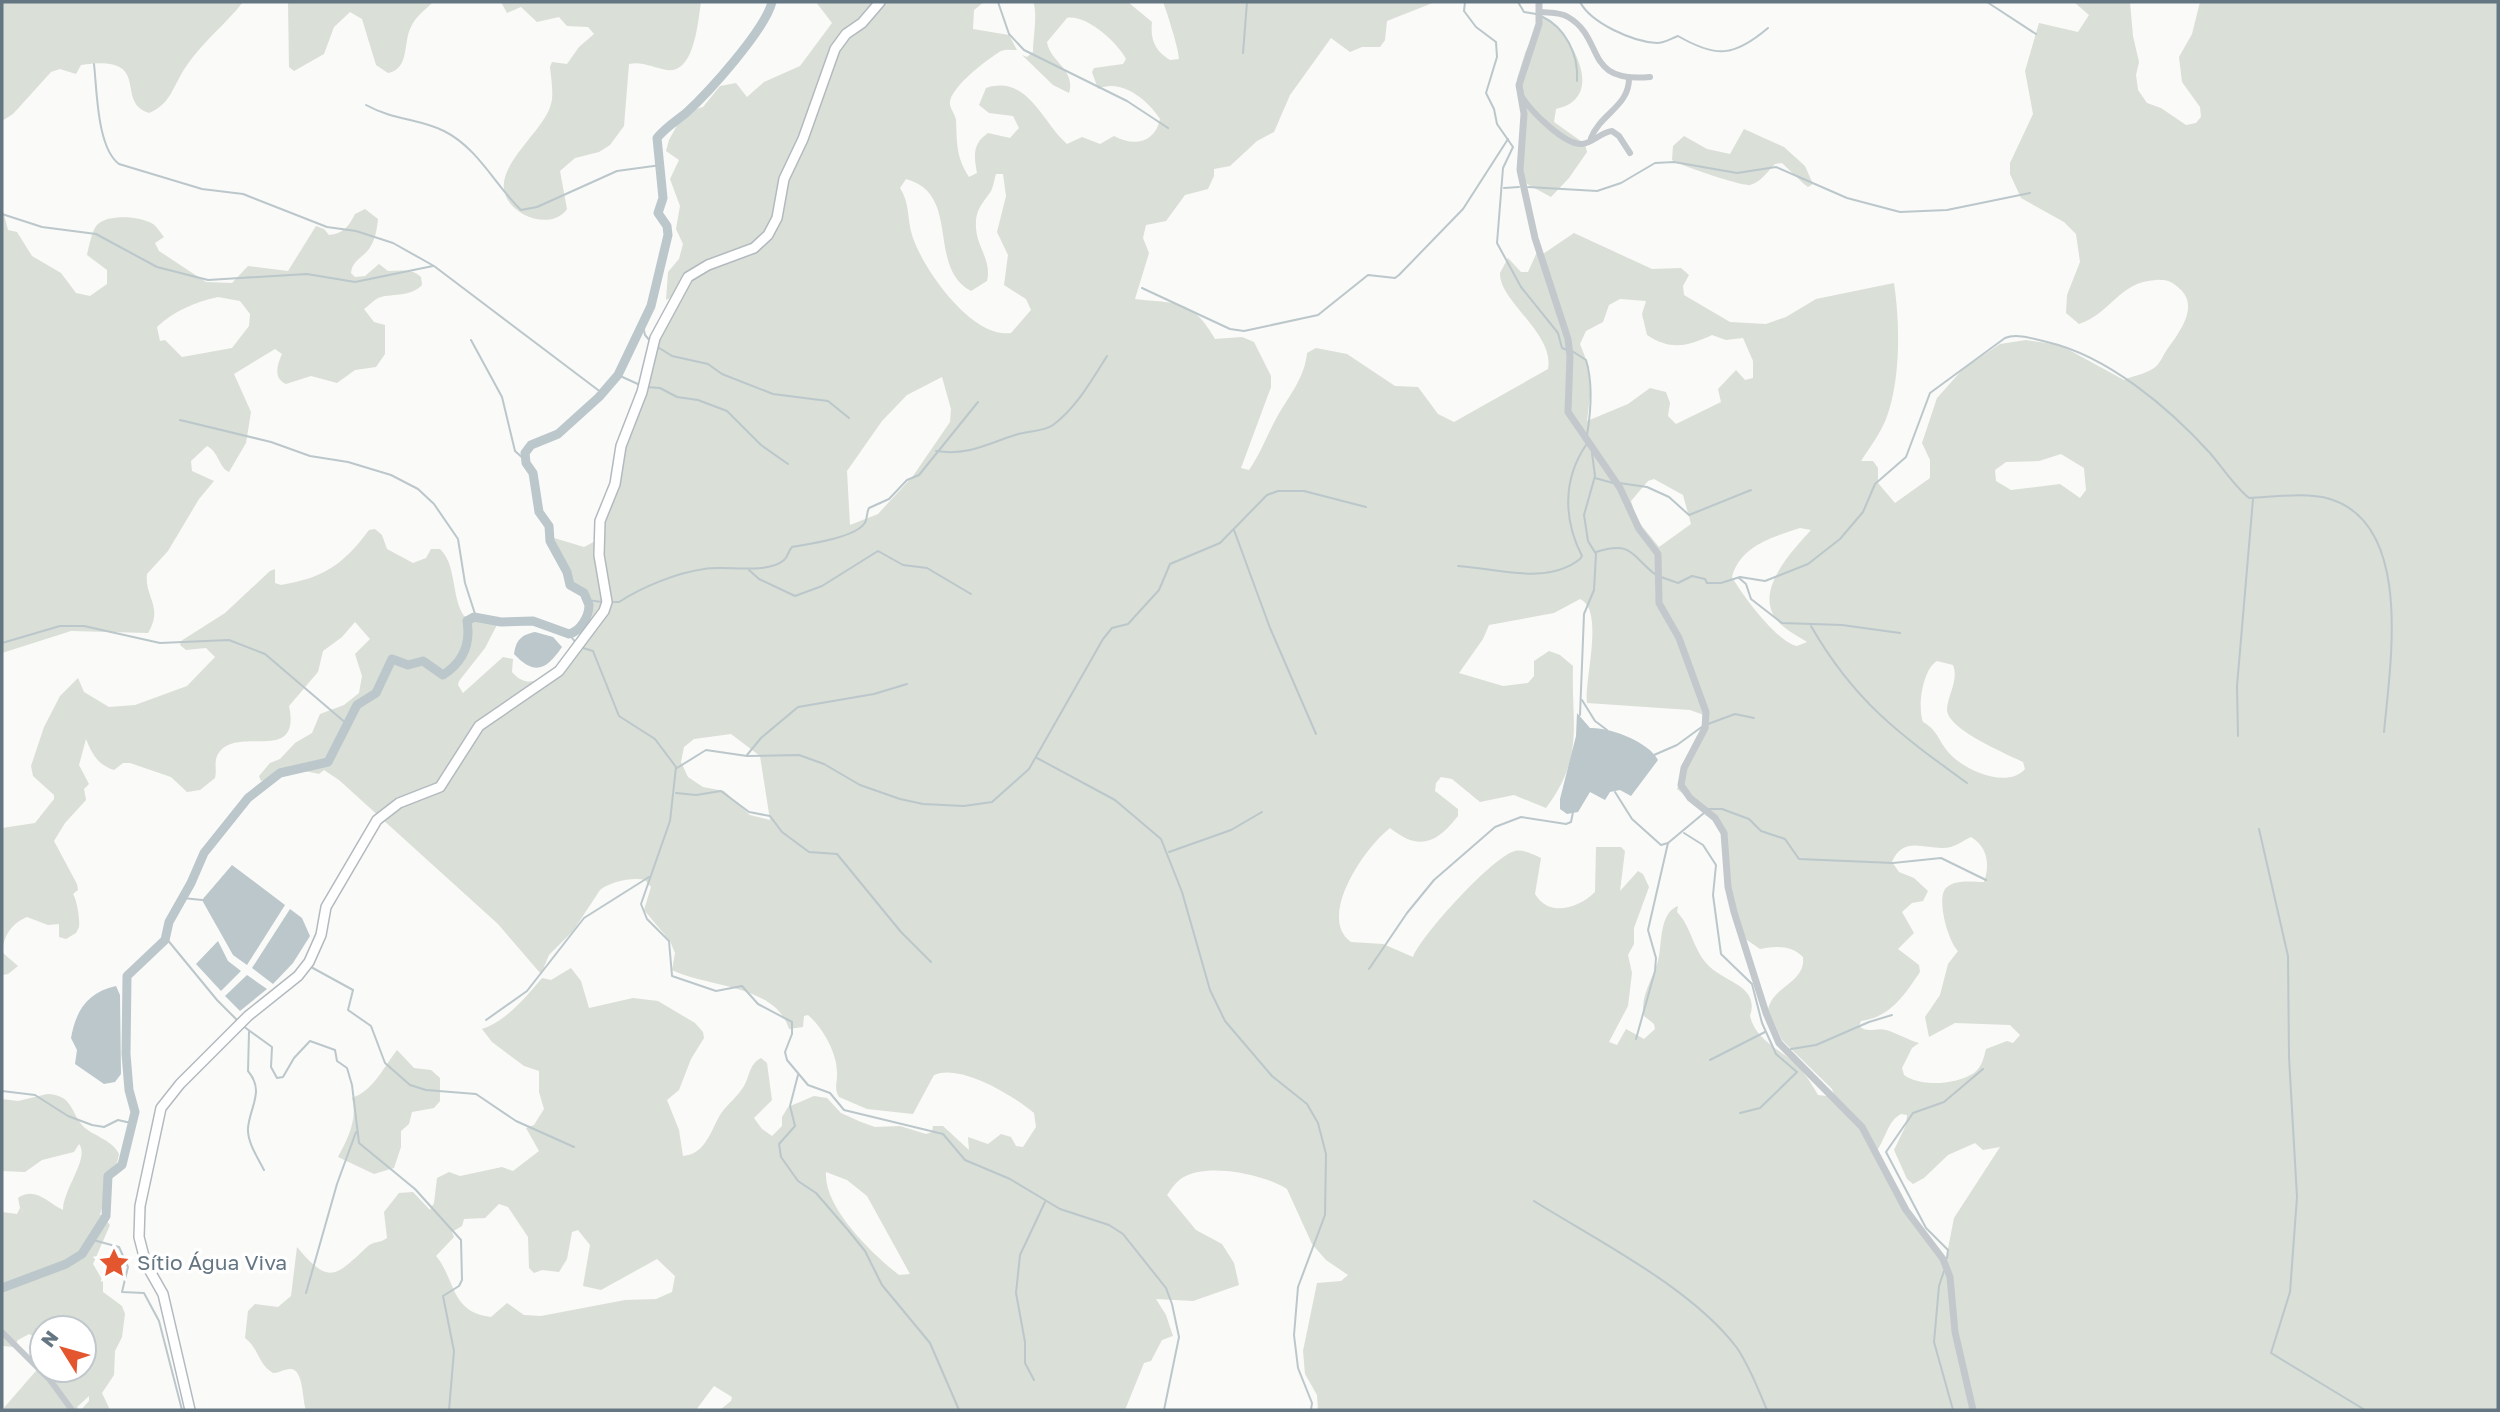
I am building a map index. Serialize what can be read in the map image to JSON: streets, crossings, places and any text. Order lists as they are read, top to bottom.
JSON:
{
  "places": {
    "place": ["Sítio Água Viva"]
  },
  "north": "top left"
}
